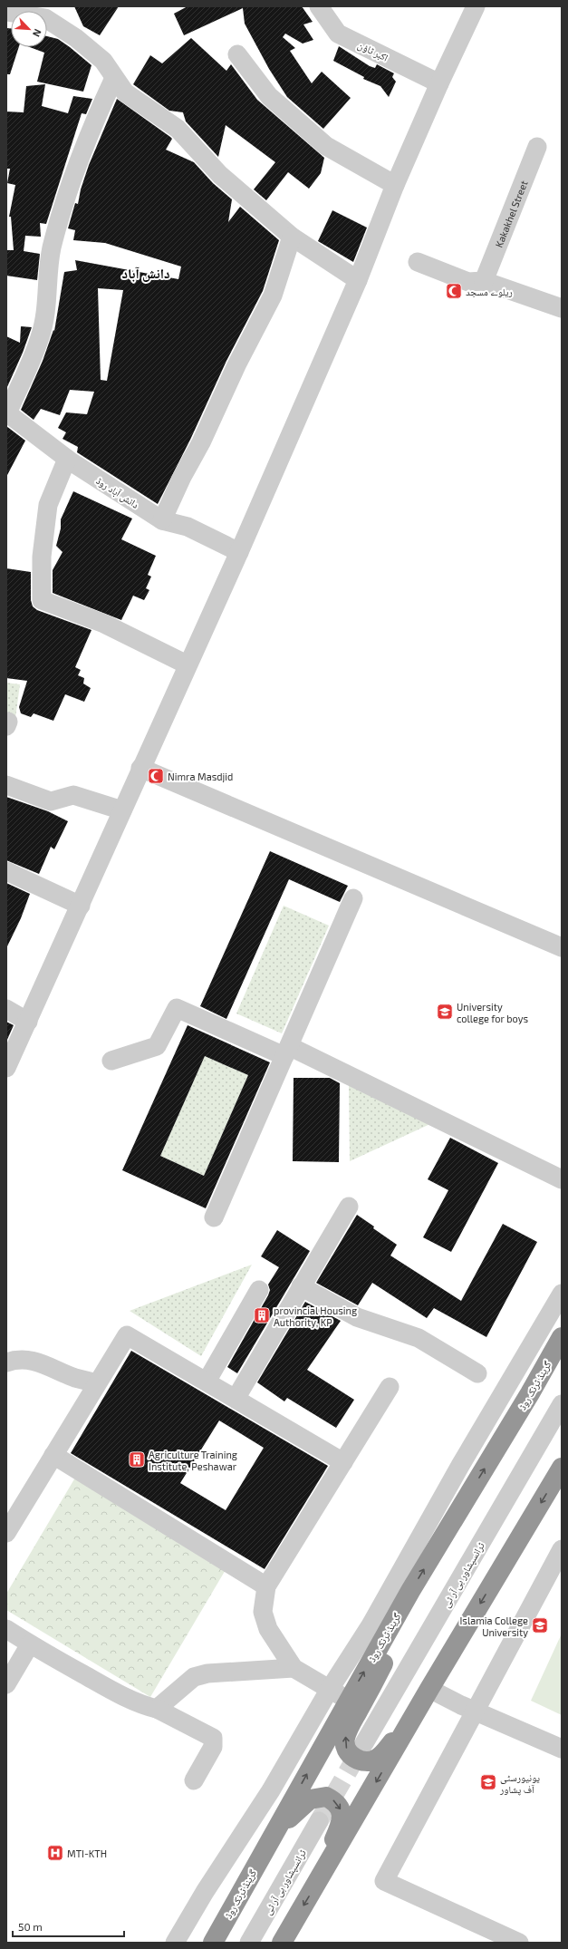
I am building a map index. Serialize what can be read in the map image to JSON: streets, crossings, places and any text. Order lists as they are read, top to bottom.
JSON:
{
  "streets": {
    "highway": ["گرینڈ ٹرنک روڈ"],
    "street": [
      "اکبر ٹاؤن",
      "Kakakhel Street",
      "دانش آباد روڈ",
      "ٹرانسپشاور بی آر ٹی"
    ]
  },
  "districts": ["دانش آباد"],
  "places": {
    "mosque": ["ریلوے مسجد", "Nimra Masdjid"],
    "school or university": ["University college for boys", "Islamia College University", "یونیورسٹی آف پشاور"],
    "building": ["provincial Housing Authority, KP", "Agriculture Training Institute, Peshawar"],
    "hospital": ["MTI-KTH"]
  },
  "scale_bar": "50 m",
  "north": "bottom right"
}
